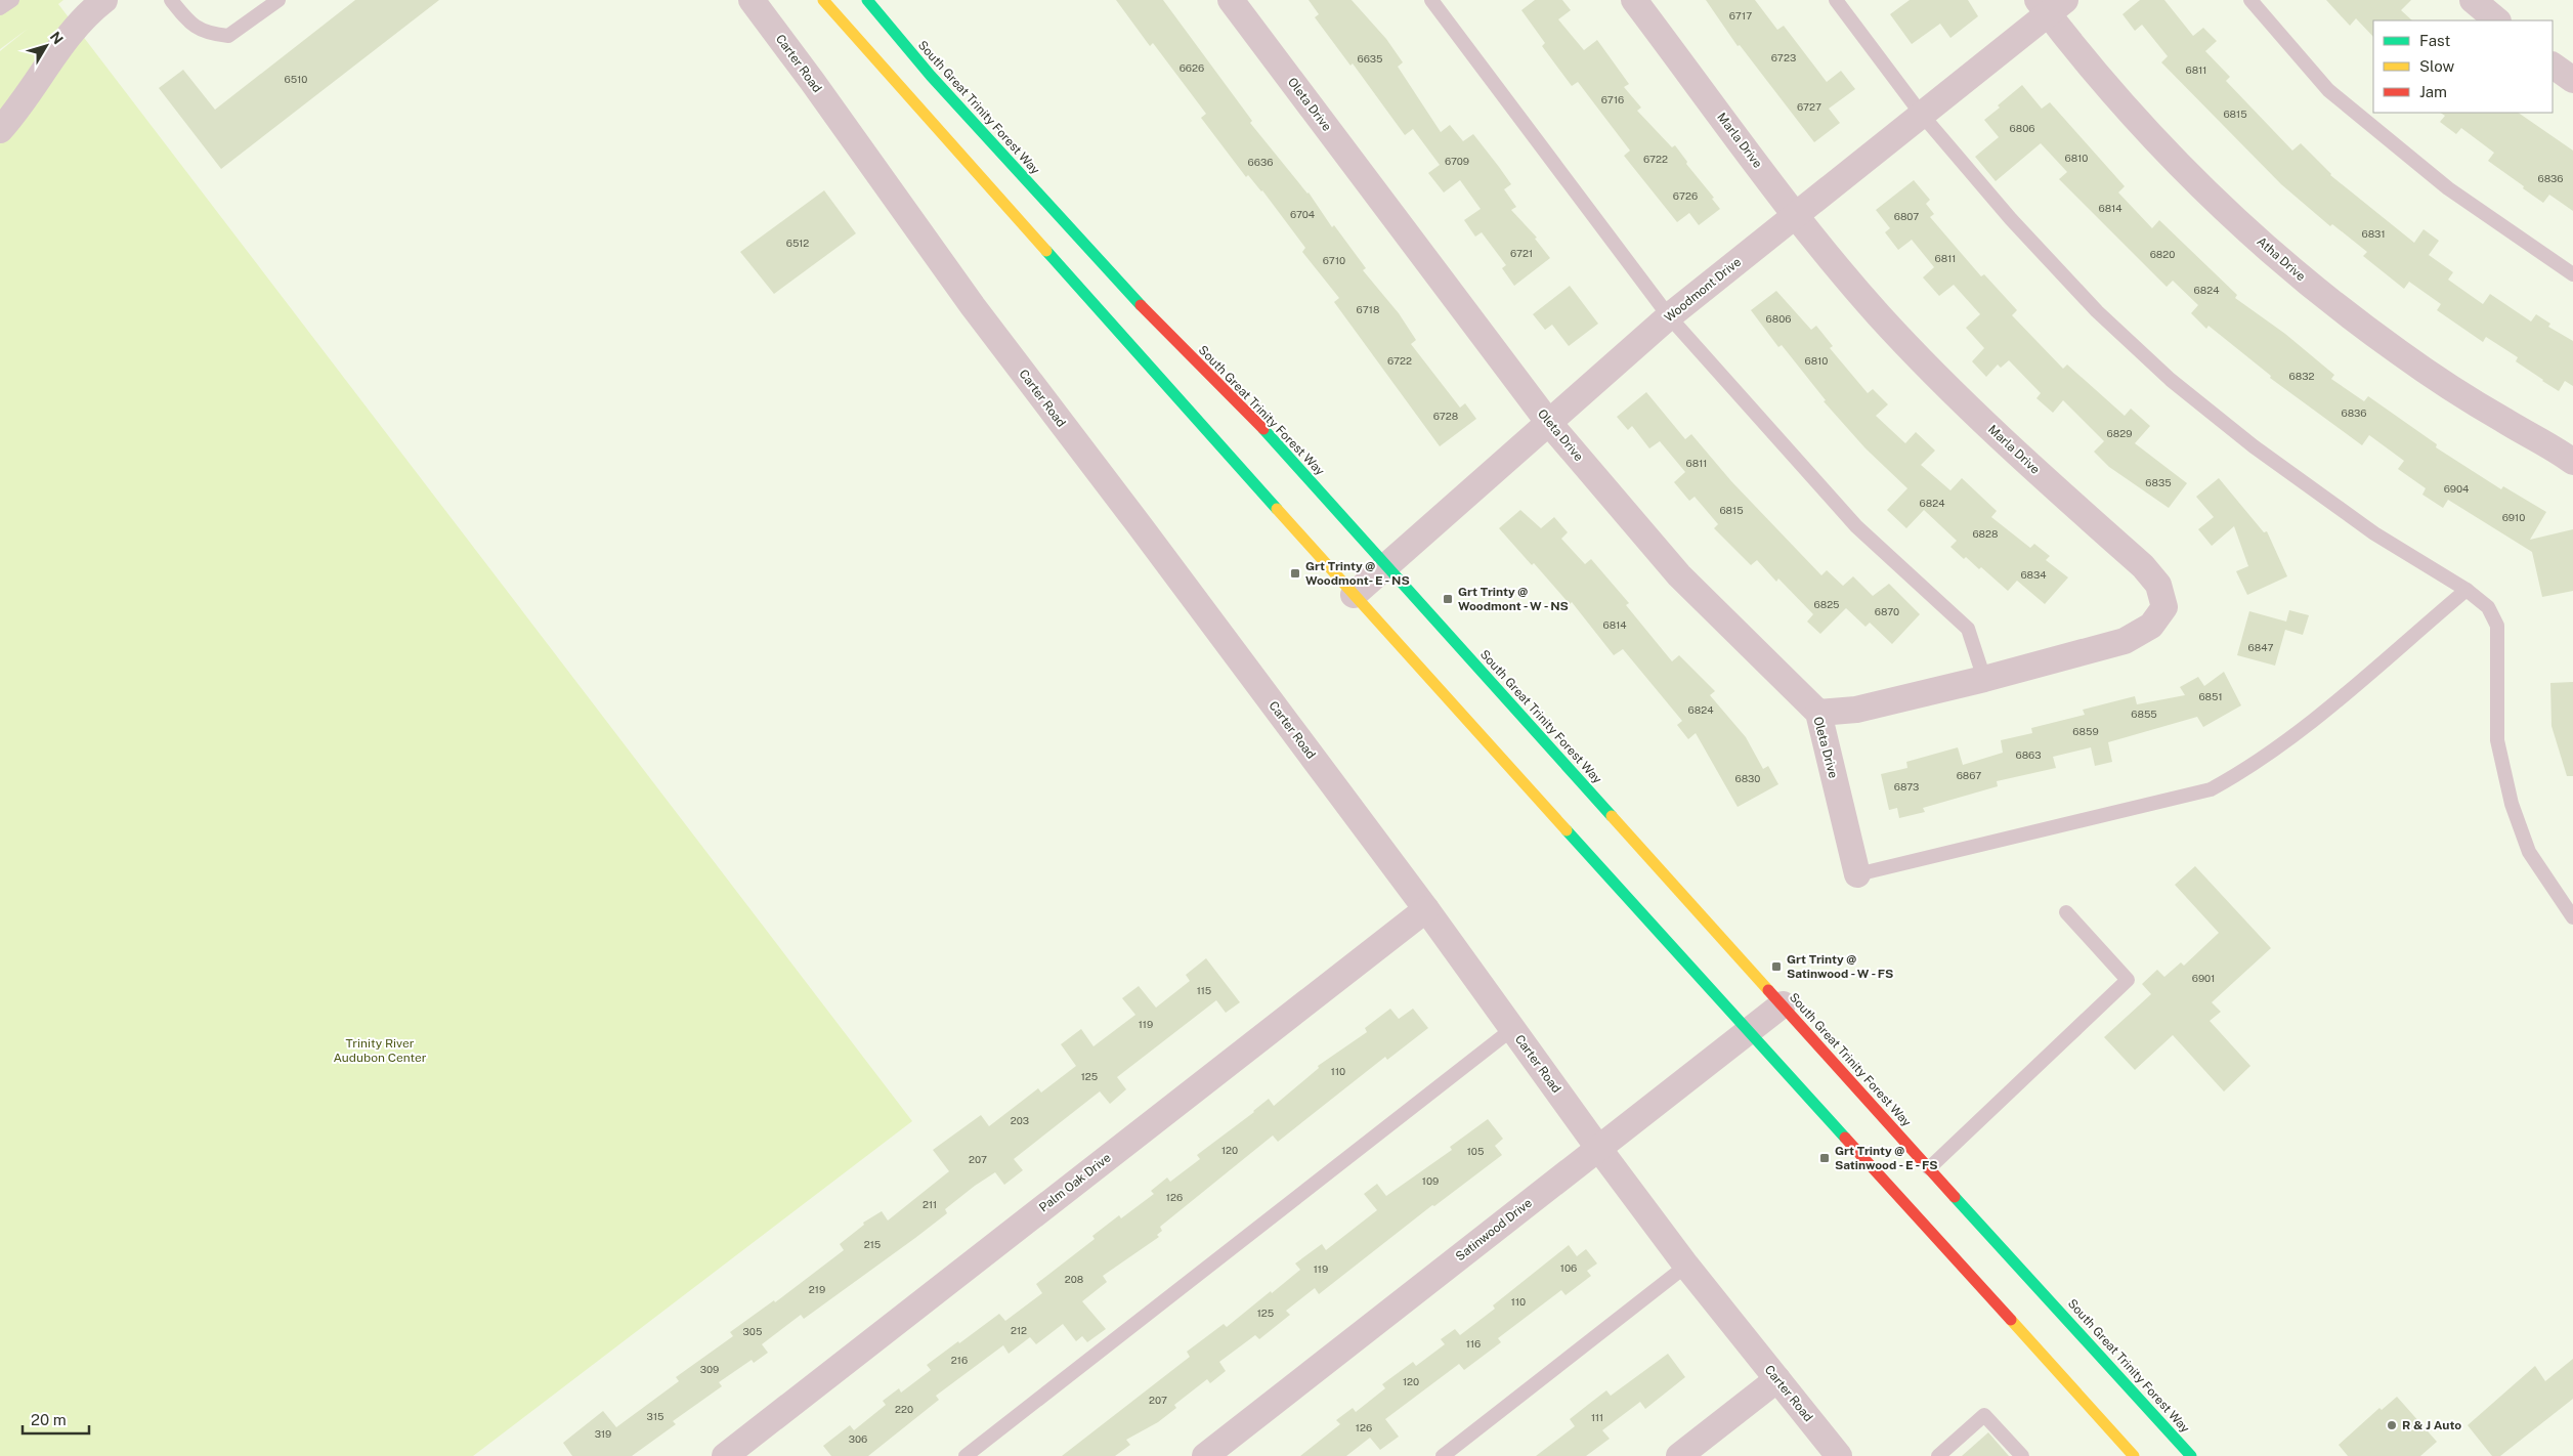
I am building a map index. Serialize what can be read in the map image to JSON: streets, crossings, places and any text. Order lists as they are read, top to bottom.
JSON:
{
  "streets": {
    "main road": ["South Great Trinity Forest Way"],
    "street": [
      "Carter Road",
      "Oleta Drive",
      "Marla Drive",
      "Atha Drive",
      "Woodmont Drive",
      "Palm Oak Drive",
      "Satinwood Drive"
    ]
  },
  "crossings": [
    ["Carter Road", "Palm Oak Drive"],
    ["Carter Road", "Satinwood Drive"],
    ["Oleta Drive", "Marla Drive"],
    ["Oleta Drive", "Woodmont Drive"],
    ["South Great Trinity Forest Way", "Woodmont Drive"],
    ["South Great Trinity Forest Way", "Satinwood Drive"],
    ["Marla Drive", "Woodmont Drive"],
    ["Atha Drive", "Woodmont Drive"]
  ],
  "parks": ["Trinity River Audubon Center"],
  "places": {
    "transit": [
      "Grt Trinty @ Woodmont- E - NS",
      "Grt Trinty @ Woodmont - W - NS",
      "Grt Trinty @ Satinwood - W - FS",
      "Grt Trinty @ Satinwood - E - FS"
    ],
    "other": ["R & J Auto"]
  },
  "house_numbers": [
    "6717",
    "6723",
    "6635",
    "6626",
    "6811",
    "6510",
    "6716",
    "6727",
    "6815",
    "6806",
    "6810",
    "6722",
    "6709",
    "6636",
    "6836",
    "6726",
    "6814",
    "6704",
    "6807",
    "6831",
    "6512",
    "6721",
    "6820",
    "6811",
    "6710",
    "6824",
    "6718",
    "6806",
    "6722",
    "6810",
    "6832",
    "6836",
    "6728",
    "6829",
    "6811",
    "6835",
    "6904",
    "6824",
    "6815",
    "6910",
    "6828",
    "6834",
    "6825",
    "6870",
    "6814",
    "6847",
    "6851",
    "6824",
    "6855",
    "6859",
    "6863",
    "6867",
    "6830",
    "6873",
    "6901",
    "115",
    "119",
    "110",
    "125",
    "203",
    "120",
    "105",
    "207",
    "109",
    "126",
    "211",
    "215",
    "106",
    "119",
    "208",
    "219",
    "110",
    "125",
    "212",
    "305",
    "116",
    "216",
    "309",
    "120",
    "207",
    "220",
    "315",
    "111",
    "126",
    "319",
    "306"
  ],
  "legend": ["Fast", "Slow", "Jam"],
  "scale_bar": "20 m",
  "north": "top right"
}
